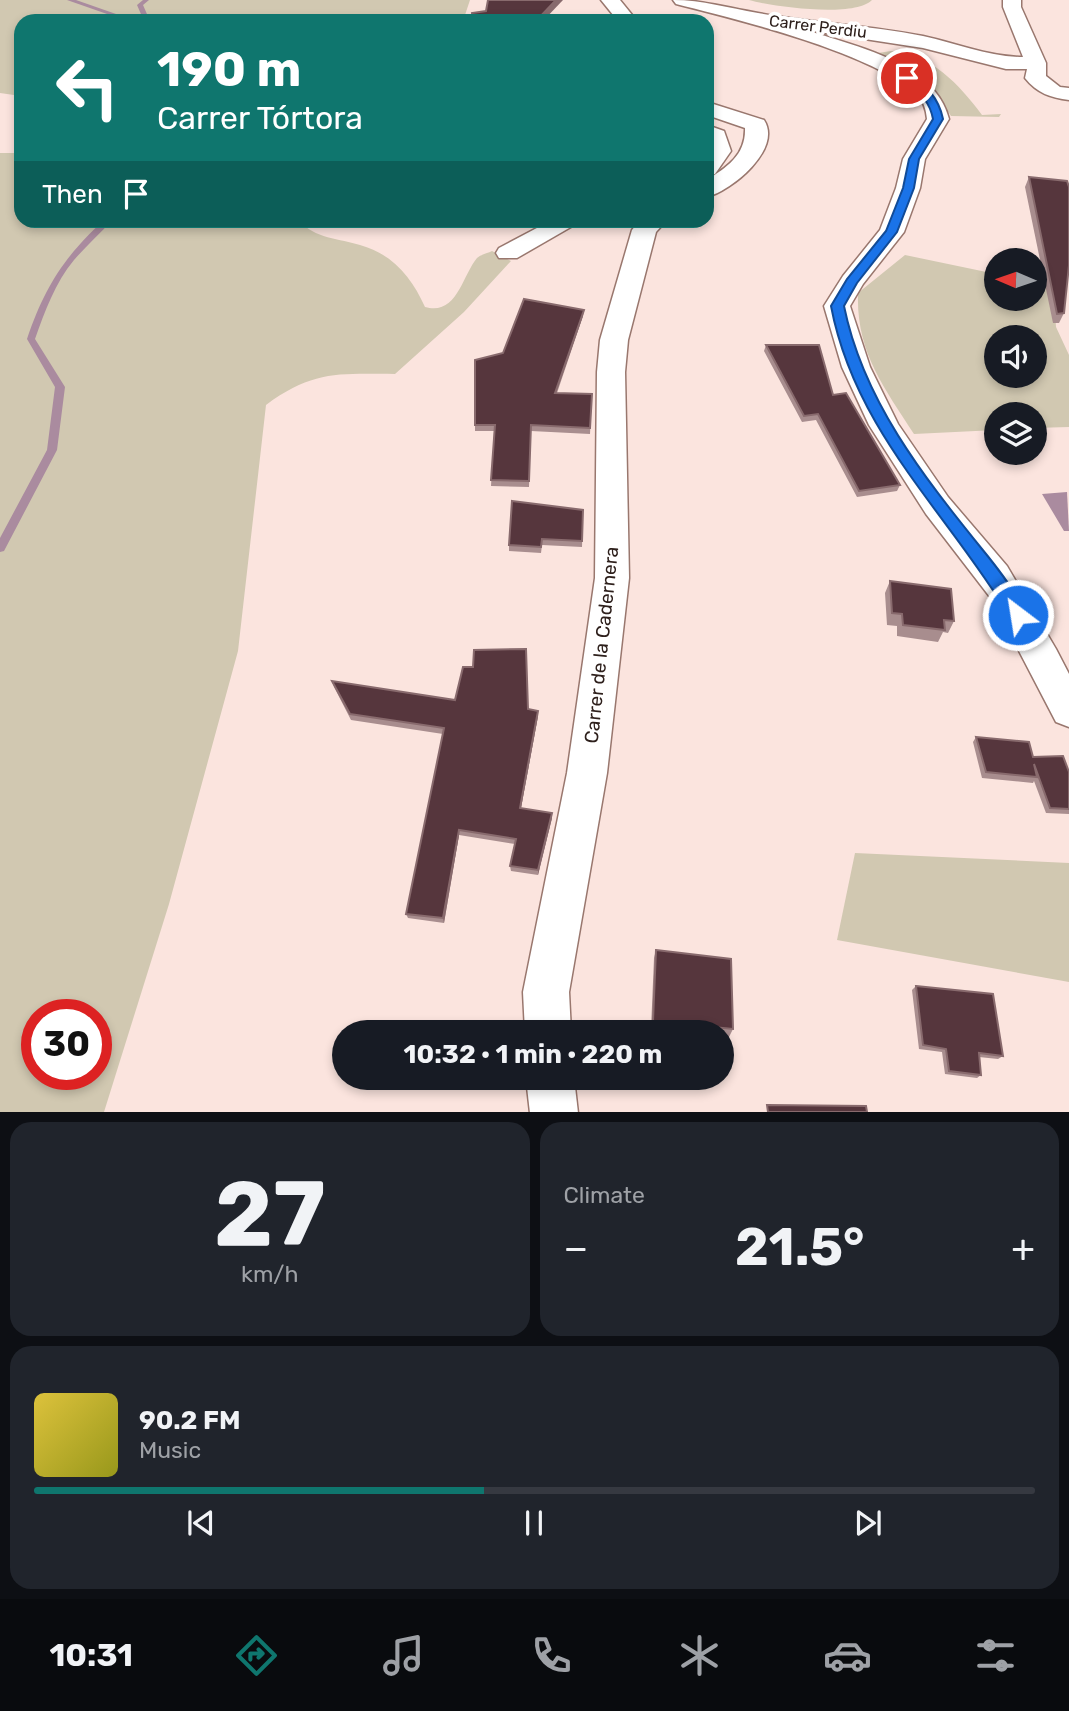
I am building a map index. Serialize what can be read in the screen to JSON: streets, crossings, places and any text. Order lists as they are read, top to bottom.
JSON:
{
  "streets": {
    "street": ["Carrer Perdiu", "Carrer de la Cadernera"]
  },
  "north": "left",
  "page": {
    "turn": ["190 m", "Carrer Tórtora"],
    "then": "Then",
    "limit": "30",
    "trip": "10:32 · 1 min · 220 m",
    "tile": [
      ["27", "km/h"],
      "Climate"
    ],
    "heat": ["−", "21.5°", "+"],
    "song": ["90.2 FM", "Music"],
    "tabs": "10:31"
  }
}
